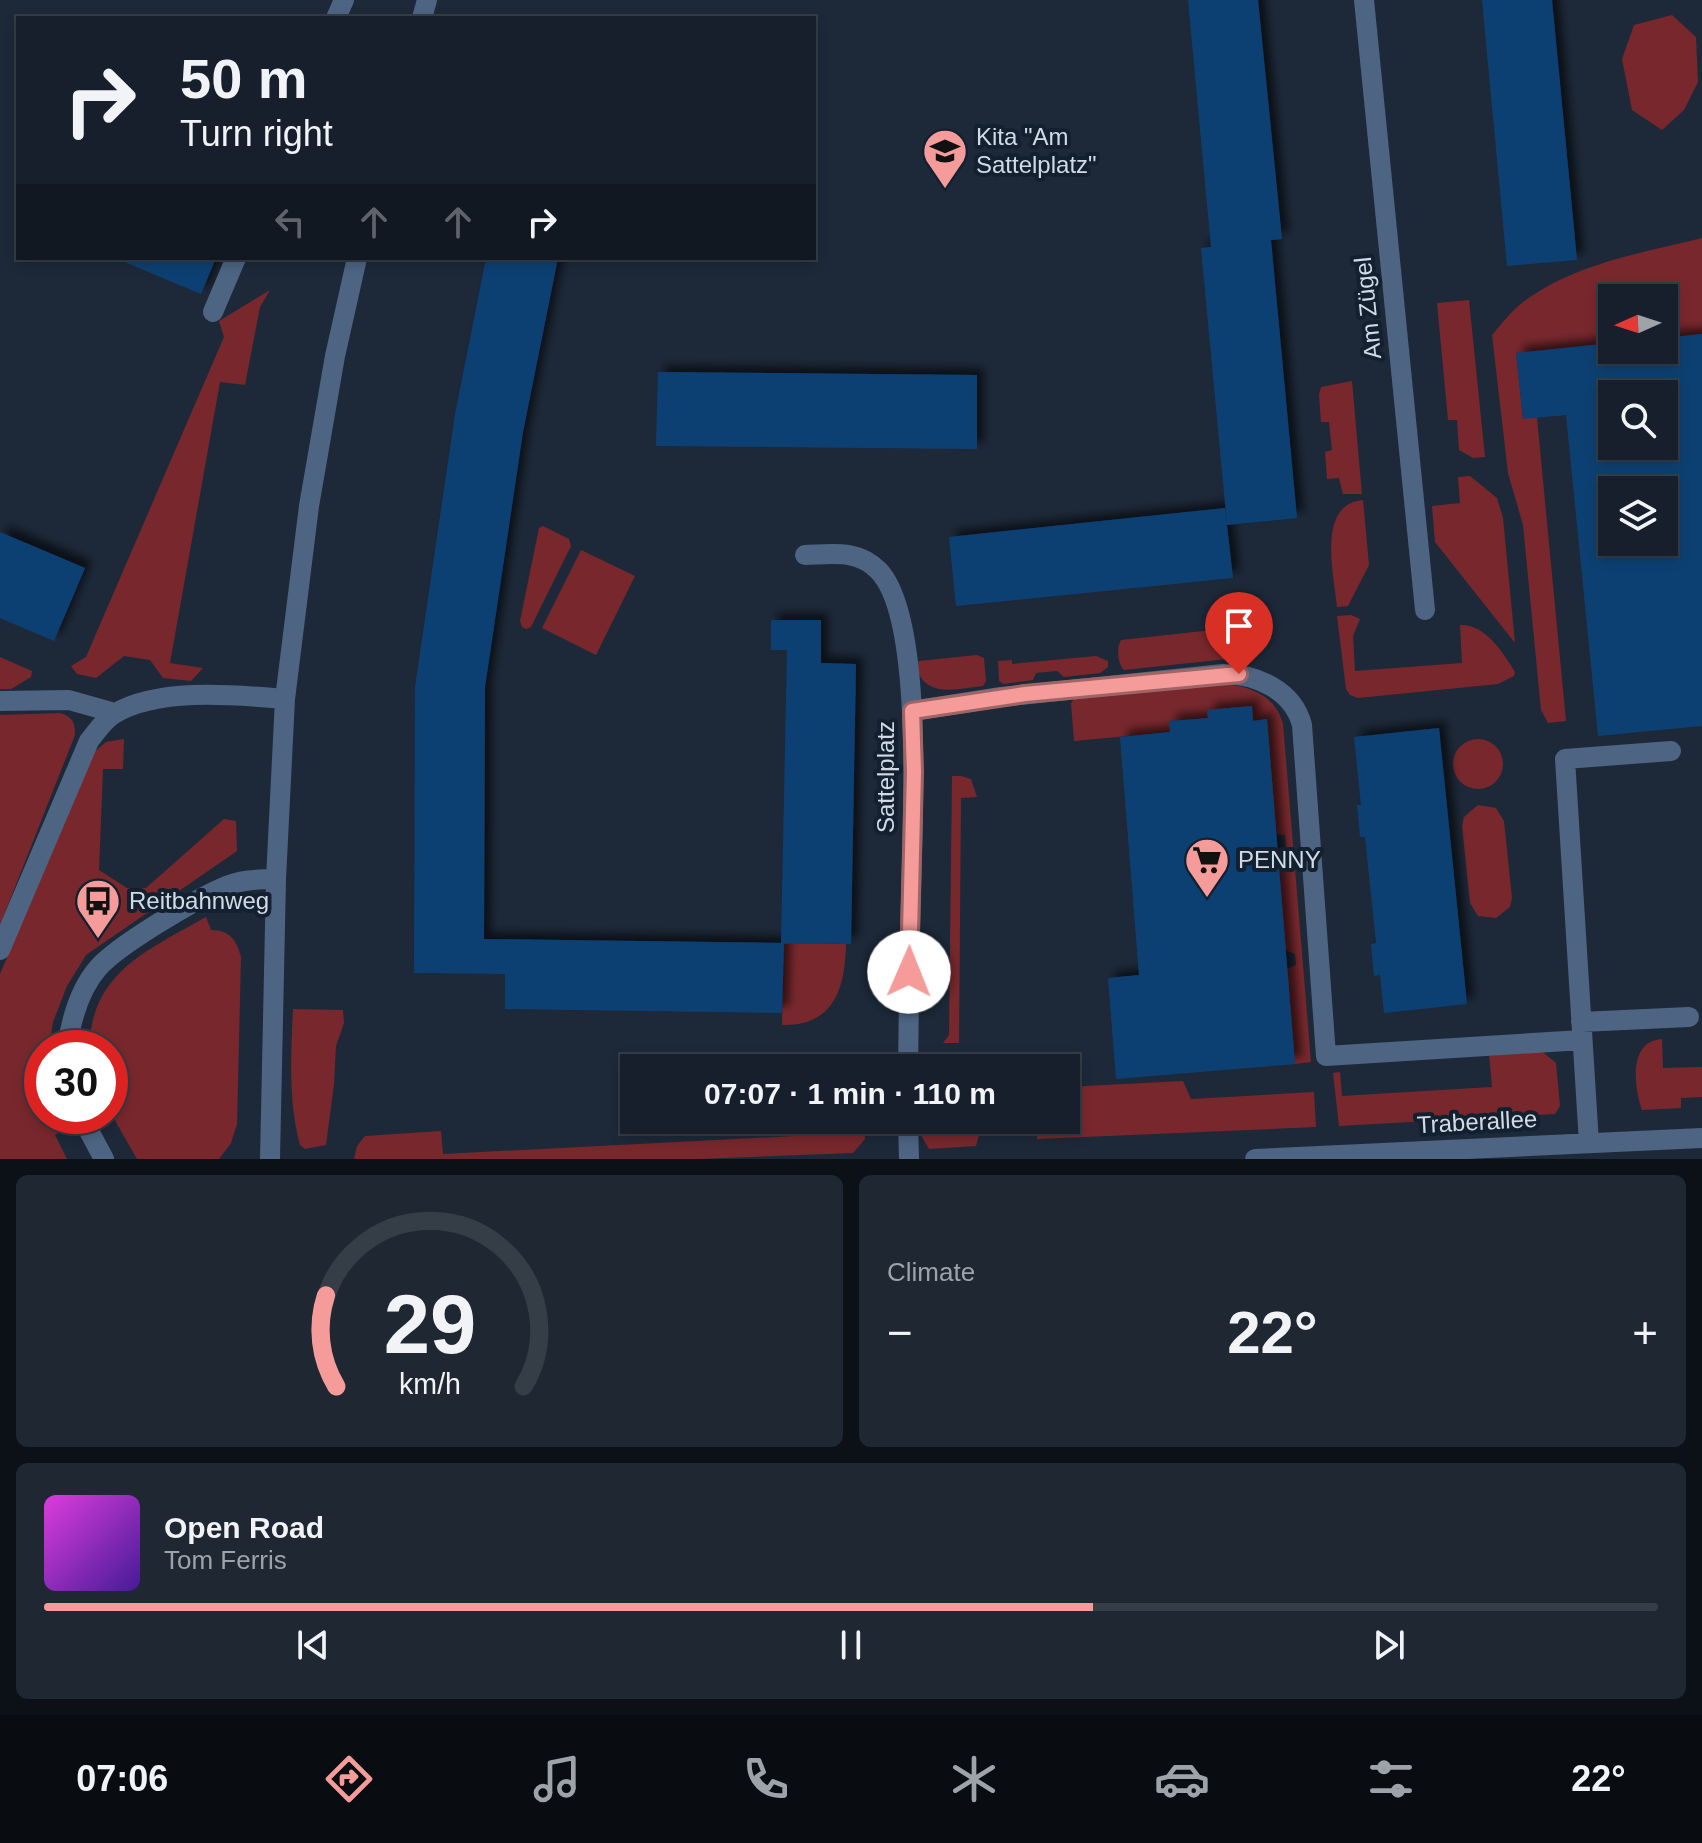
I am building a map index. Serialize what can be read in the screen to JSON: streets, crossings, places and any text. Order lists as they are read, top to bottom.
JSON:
{
  "streets": {
    "street": ["Am Zügel", "Sattelplatz", "Traberallee"]
  },
  "places": {
    "school or university": ["Kita \"Am Sattelplatz\""],
    "supermarket": ["PENNY"],
    "bus stop": ["Reitbahnweg"]
  },
  "north": "left",
  "page": {
    "turn": ["50 m", "Turn right"],
    "limit": "30",
    "trip": "07:07 · 1 min · 110 m",
    "tile": "Climate",
    "heat": ["−", "22°", "+"],
    "song": ["Open Road", "Tom Ferris"],
    "tabs": ["07:06", "22°"],
    "gauge": ["29", "km/h"]
  }
}
